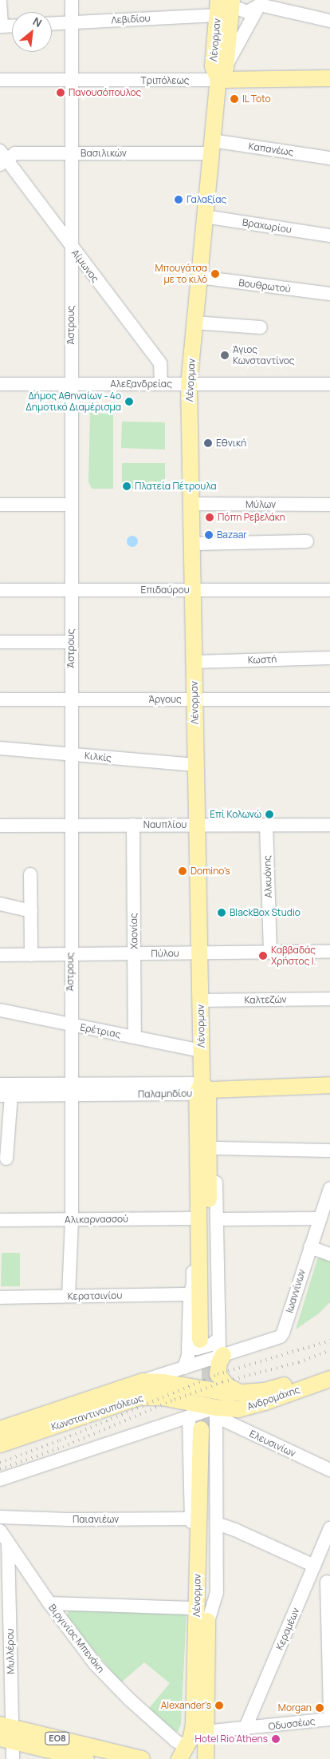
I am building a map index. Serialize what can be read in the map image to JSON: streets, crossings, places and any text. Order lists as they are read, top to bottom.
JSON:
{
  "streets": {
    "main road": [
      "Λένορμαν",
      "Τριπόλεως",
      "Παλαμηδίου",
      "Ανδρομάχης",
      "Κωνσταντινουπόλεως",
      "ΕΟ8"
    ],
    "street": [
      "Λεβιδίου",
      "Καπανέως",
      "Βασιλικών",
      "Βραχωρίου",
      "Αίμωνος",
      "Βουθρωτού",
      "Άστρους",
      "Αλεξανδρείας",
      "Μύλων",
      "Επιδαύρου",
      "Κωστή",
      "Άργους",
      "Κιλκίς",
      "Ναυπλίου",
      "Αλκυόνης",
      "Χαονίας",
      "Πύλου",
      "Καλτεζών",
      "Ερέτριας",
      "Αλικαρνασσού",
      "Ιωαννίνων",
      "Κερατσινίου",
      "Ελευσινίων",
      "Παιανιέων",
      "Κεραμέων",
      "Βιργινίας Μπενάκη",
      "Μυλλέρου",
      "Οδυσσέως"
    ]
  },
  "crossings": [
    ["Λεβιδίου", "Λένορμαν"],
    ["Λεβιδίου", "Άστρους"],
    ["Λένορμαν", "Τριπόλεως"],
    ["Λένορμαν", "Καπανέως"],
    ["Λένορμαν", "Βασιλικών"],
    ["Λένορμαν", "Βραχωρίου"],
    ["Λένορμαν", "Βουθρωτού"],
    ["Λένορμαν", "Αλεξανδρείας"],
    ["Λένορμαν", "Μύλων"],
    ["Λένορμαν", "Επιδαύρου"],
    ["Λένορμαν", "Κωστή"],
    ["Λένορμαν", "Άργους"],
    ["Λένορμαν", "Κιλκίς"],
    ["Λένορμαν", "Ναυπλίου"],
    ["Λένορμαν", "Πύλου"],
    ["Λένορμαν", "Καλτεζών"],
    ["Λένορμαν", "Ερέτριας"],
    ["Λένορμαν", "Παλαμηδίου"],
    ["Λένορμαν", "Ανδρομάχης"],
    ["Λένορμαν", "Κωνσταντινουπόλεως"],
    ["Λένορμαν", "Ελευσινίων"],
    ["Λένορμαν", "Βιργινίας Μπενάκη"],
    ["Λένορμαν", "Οδυσσέως"],
    ["Τριπόλεως", "Άστρους"],
    ["Καπανέως", "Βασιλικών"],
    ["Βασιλικών", "Αίμωνος"],
    ["Βασιλικών", "Άστρους"],
    ["Αίμωνος", "Άστρους"],
    ["Αίμωνος", "Αλεξανδρείας"],
    ["Άστρους", "Αλεξανδρείας"],
    ["Άστρους", "Επιδαύρου"],
    ["Άστρους", "Άργους"],
    ["Άστρους", "Κιλκίς"],
    ["Άστρους", "Ναυπλίου"],
    ["Άστρους", "Πύλου"],
    ["Άστρους", "Ερέτριας"],
    ["Άστρους", "Παλαμηδίου"],
    ["Άστρους", "Αλικαρνασσού"],
    ["Άστρους", "Κερατσινίου"],
    ["Ναυπλίου", "Αλκυόνης"],
    ["Ναυπλίου", "Χαονίας"],
    ["Αλκυόνης", "Πύλου"],
    ["Χαονίας", "Πύλου"],
    ["Χαονίας", "Ερέτριας"],
    ["Ιωαννίνων", "Κωνσταντινουπόλεως"],
    ["Ανδρομάχης", "Κωνσταντινουπόλεως"],
    ["Ανδρομάχης", "Ελευσινίων"],
    ["Κωνσταντινουπόλεως", "Ελευσινίων"],
    ["Κεραμέων", "Οδυσσέως"],
    ["Βιργινίας Μπενάκη", "Μυλλέρου"],
    ["Μυλλέρου", "ΕΟ8"]
  ],
  "places": [
    "Πανουσόπουλος",
    "IL Toto",
    "Γαλαξίας",
    "Μπουγάτσα με το κιλό",
    "Άγιος Κωνσταντίνος",
    "Δήμος Αθηναίων - 4ο Δημοτικό Διαμέρισμα",
    "Εθνική",
    "Πλατεία Πέτρουλα",
    "Πόπη Ρεβελάκη",
    "Bazaar",
    "Επί Κολωνώ",
    "Domino's",
    "BlackBox Studio",
    "Καββαδάς Χρήστος Ι.",
    "Alexander's",
    "Morgan",
    "Hotel Rio Athens"
  ],
  "north": "top right"
}
